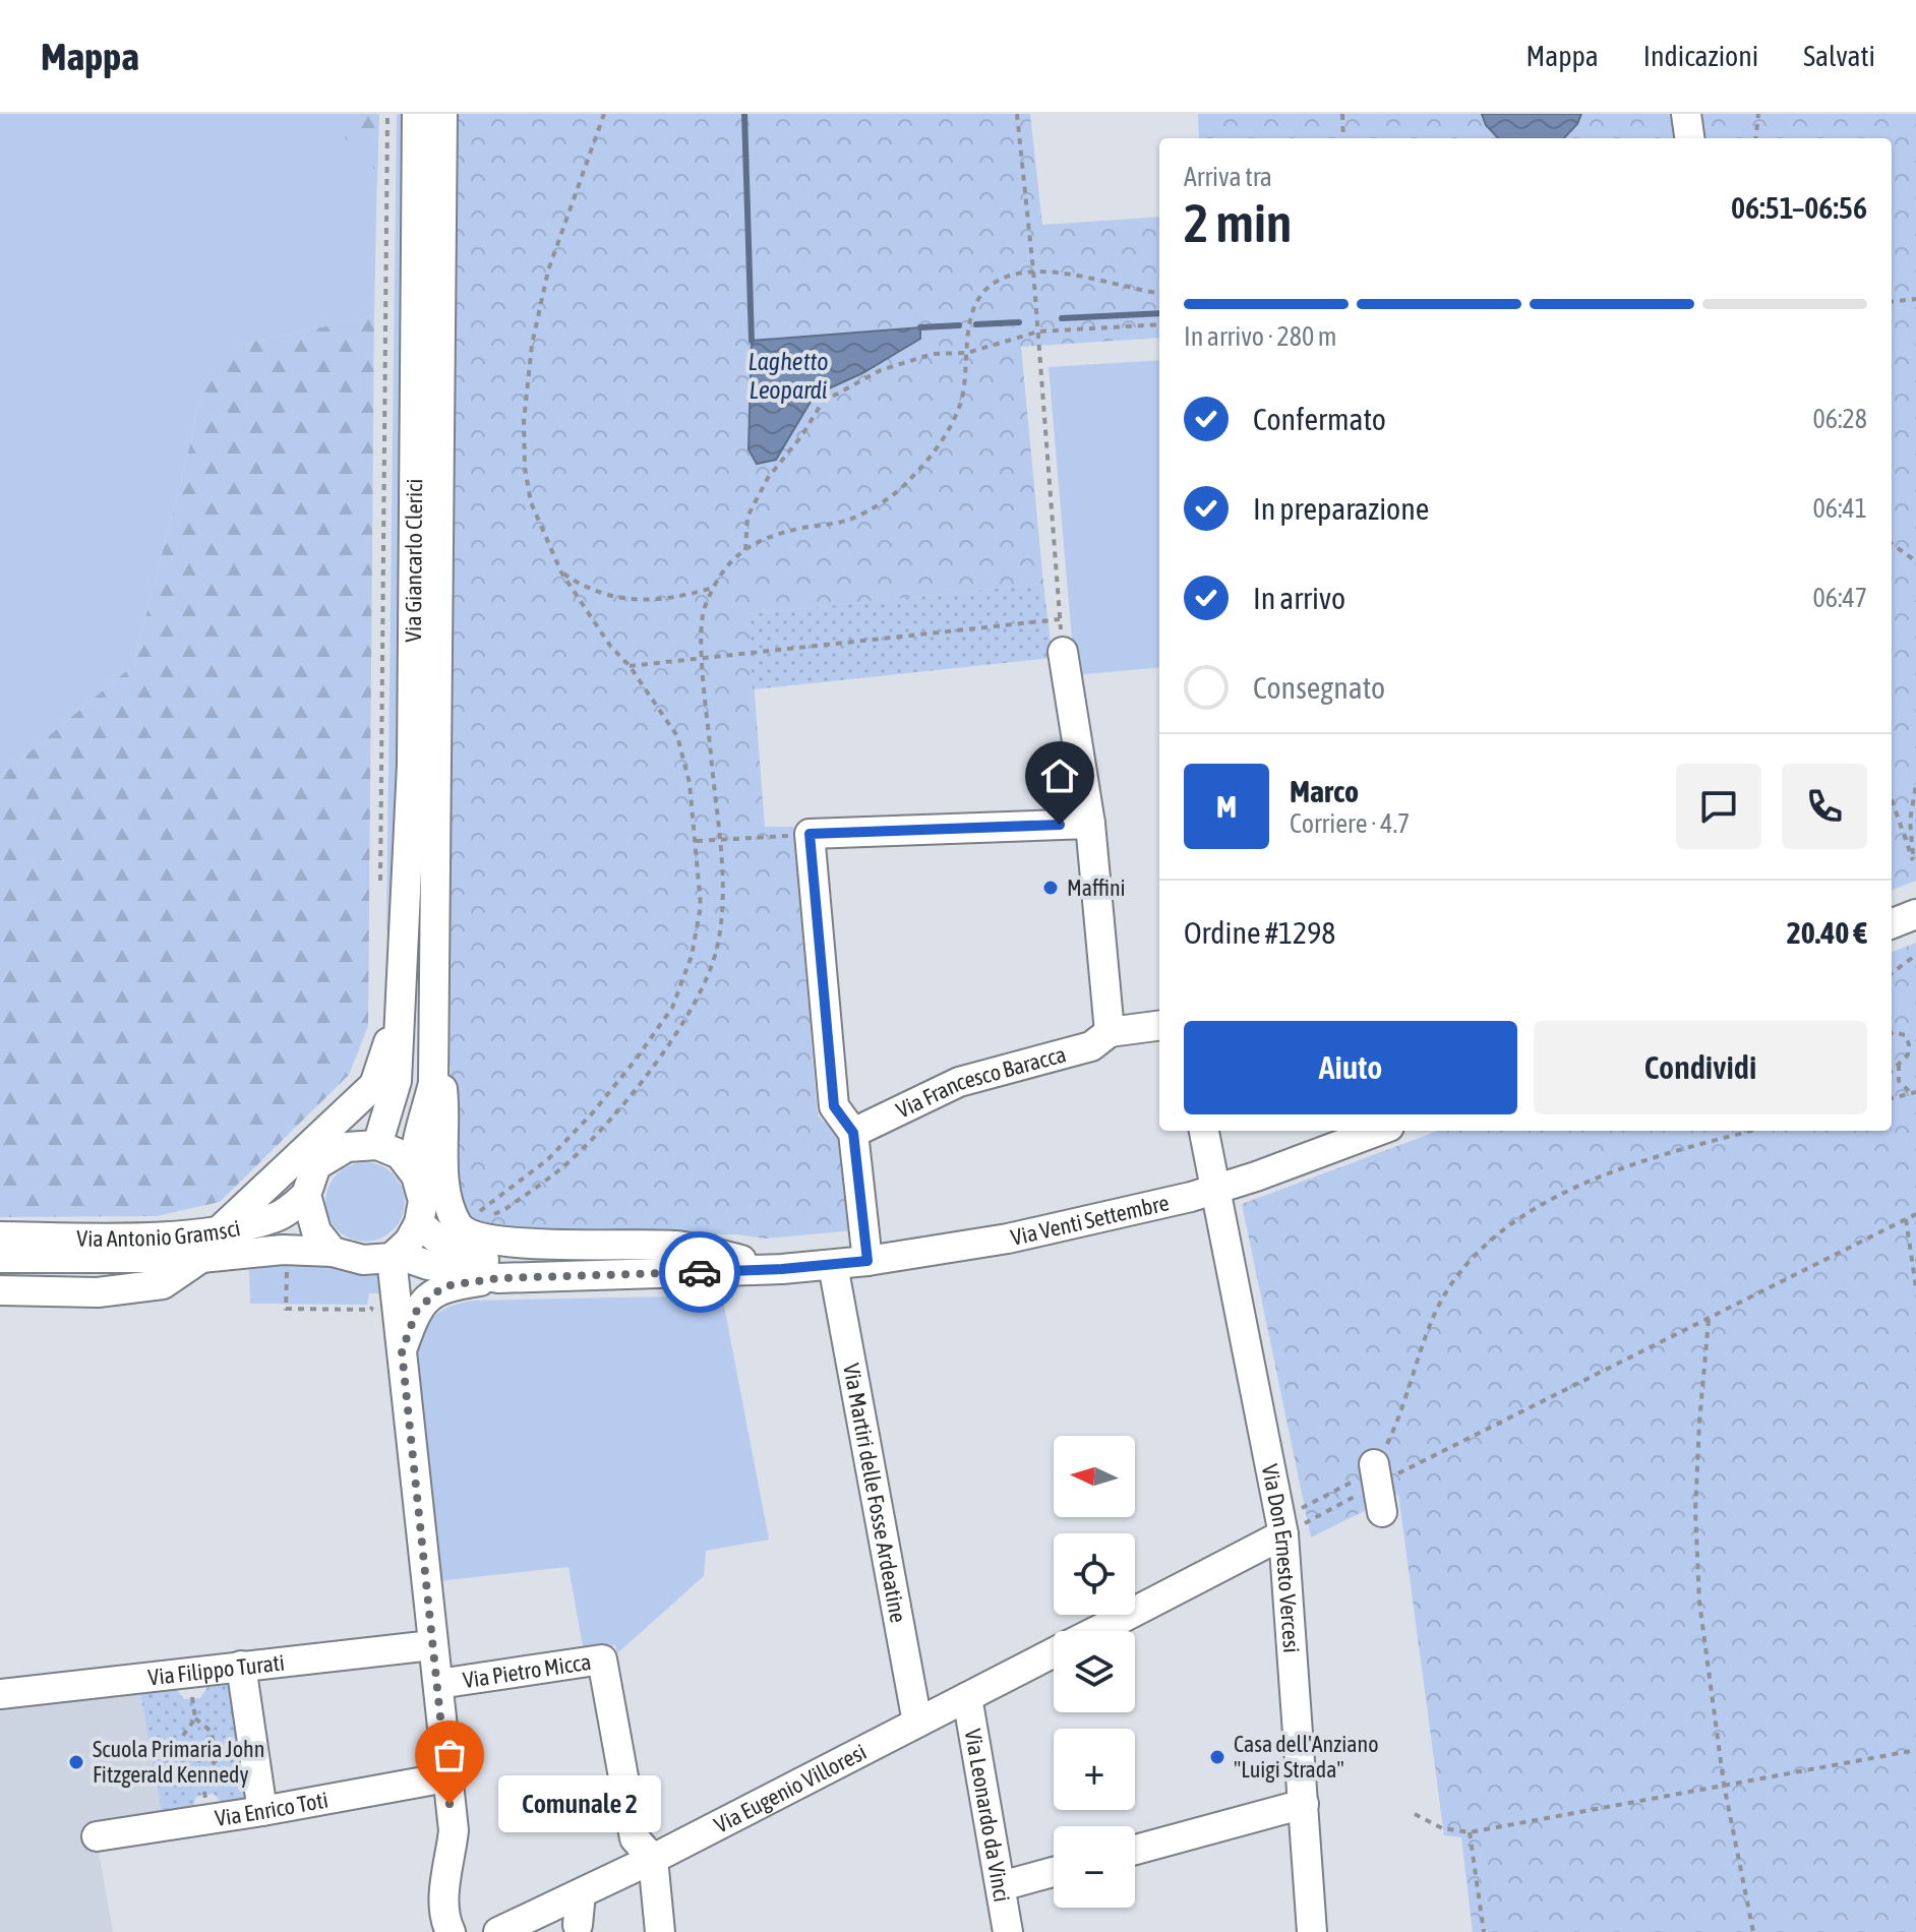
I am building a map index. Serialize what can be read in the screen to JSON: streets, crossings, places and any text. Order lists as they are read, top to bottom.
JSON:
{
  "streets": {
    "street": [
      "Via Giancarlo Clerici",
      "Via Francesco Baracca",
      "Via Venti Settembre",
      "Via Antonio Gramsci",
      "Via Martiri delle Fosse Ardeatine",
      "Via Don Ernesto Vercesi",
      "Via Filippo Turati",
      "Via Pietro Micca",
      "Via Eugenio Villoresi",
      "Via Enrico Toti",
      "Via Leonardo da Vinci"
    ]
  },
  "crossings": [
    ["Via Giancarlo Clerici", "Via Venti Settembre"],
    ["Via Giancarlo Clerici", "Via Antonio Gramsci"],
    ["Via Venti Settembre", "Via Antonio Gramsci"],
    ["Via Venti Settembre", "Via Martiri delle Fosse Ardeatine"],
    ["Via Venti Settembre", "Via Don Ernesto Vercesi"],
    ["Via Martiri delle Fosse Ardeatine", "Via Eugenio Villoresi"],
    ["Via Don Ernesto Vercesi", "Via Eugenio Villoresi"],
    ["Via Pietro Micca", "Via Eugenio Villoresi"],
    ["Via Eugenio Villoresi", "Via Leonardo da Vinci"]
  ],
  "water": ["Laghetto Leopardi"],
  "places": [
    "Maffini",
    "Casa dell'Anziano \"Luigi Strada\"",
    "Scuola Primaria John Fitzgerald Kennedy",
    "Comunale 2"
  ],
  "north": "left",
  "page": {
    "header": "Mappa",
    "nav": ["Mappa", "Indicazioni", "Salvati"],
    "heading": ["2 min", "Arriva tra", "06:51–06:56"],
    "panel": [
      "Marco",
      "Corriere · 4.7",
      "Ordine #1298",
      "20.40 €"
    ],
    "bar": "In arrivo · 280 m",
    "list": [
      ["Confermato", "06:28"],
      ["In preparazione", "06:41"],
      ["In arrivo", "06:47"],
      "Consegnato"
    ],
    "round": "M",
    "buttons": ["Aiuto", "Condividi"],
    "map_buttons": ["+", "−"],
    "bubble": "Comunale 2"
  }
}
